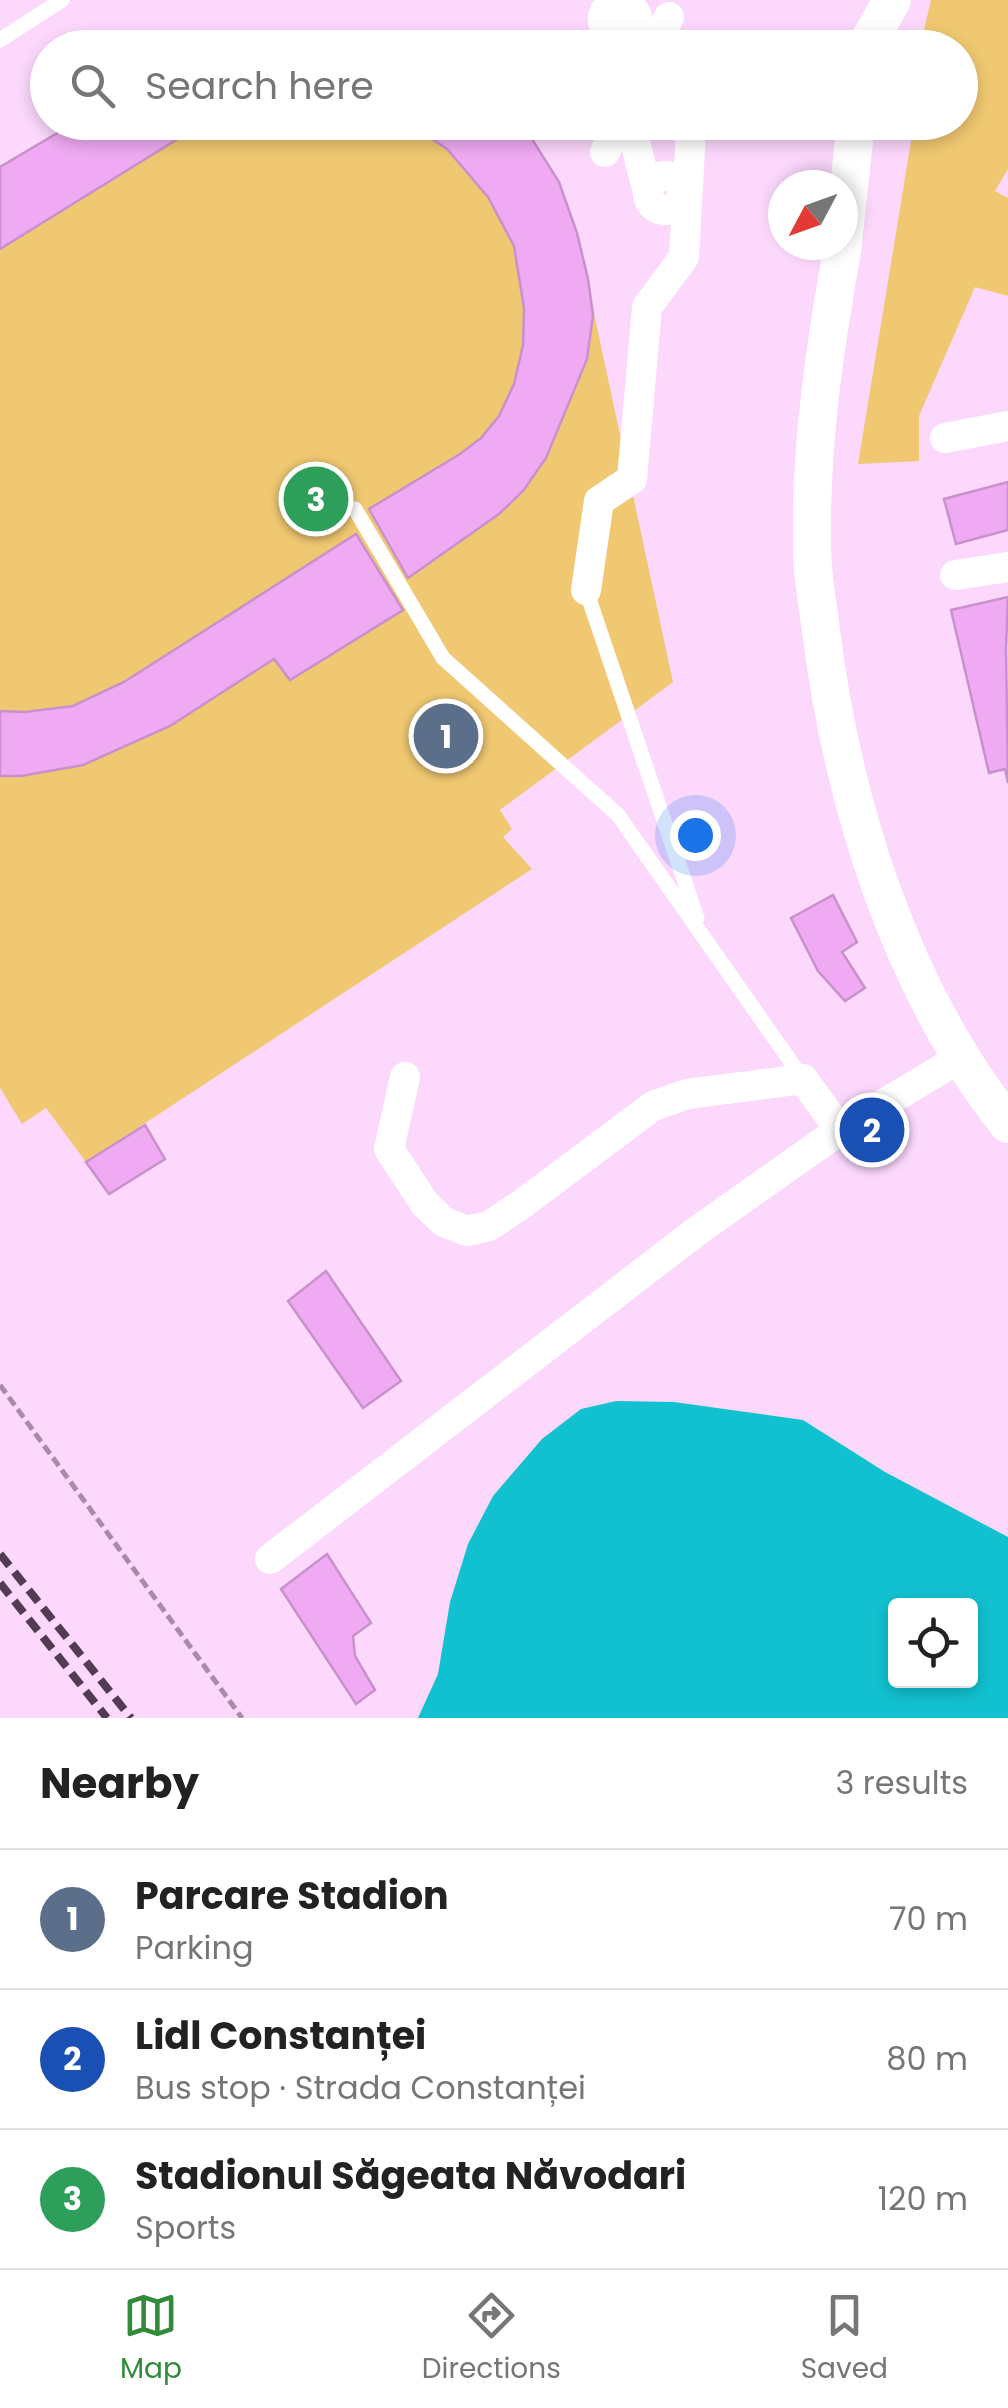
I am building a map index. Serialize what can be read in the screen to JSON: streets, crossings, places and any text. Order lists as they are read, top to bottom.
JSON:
{
  "north": "bottom left",
  "page": {
    "search": "Search here",
    "pins": ["3", "1", "2"],
    "heading": ["Nearby", "3 results"],
    "list": [
      {
        "mark": "1",
        "name": "Parcare Stadion",
        "note": "Parking",
        "value": "70 m"
      },
      {
        "mark": "2",
        "name": "Lidl Constanței",
        "note": "Bus stop · Strada Constanței",
        "value": "80 m"
      },
      {
        "mark": "3",
        "name": "Stadionul Săgeata Năvodari",
        "note": "Sports",
        "value": "120 m"
      }
    ],
    "nav": ["Map", "Directions", "Saved"]
  }
}
